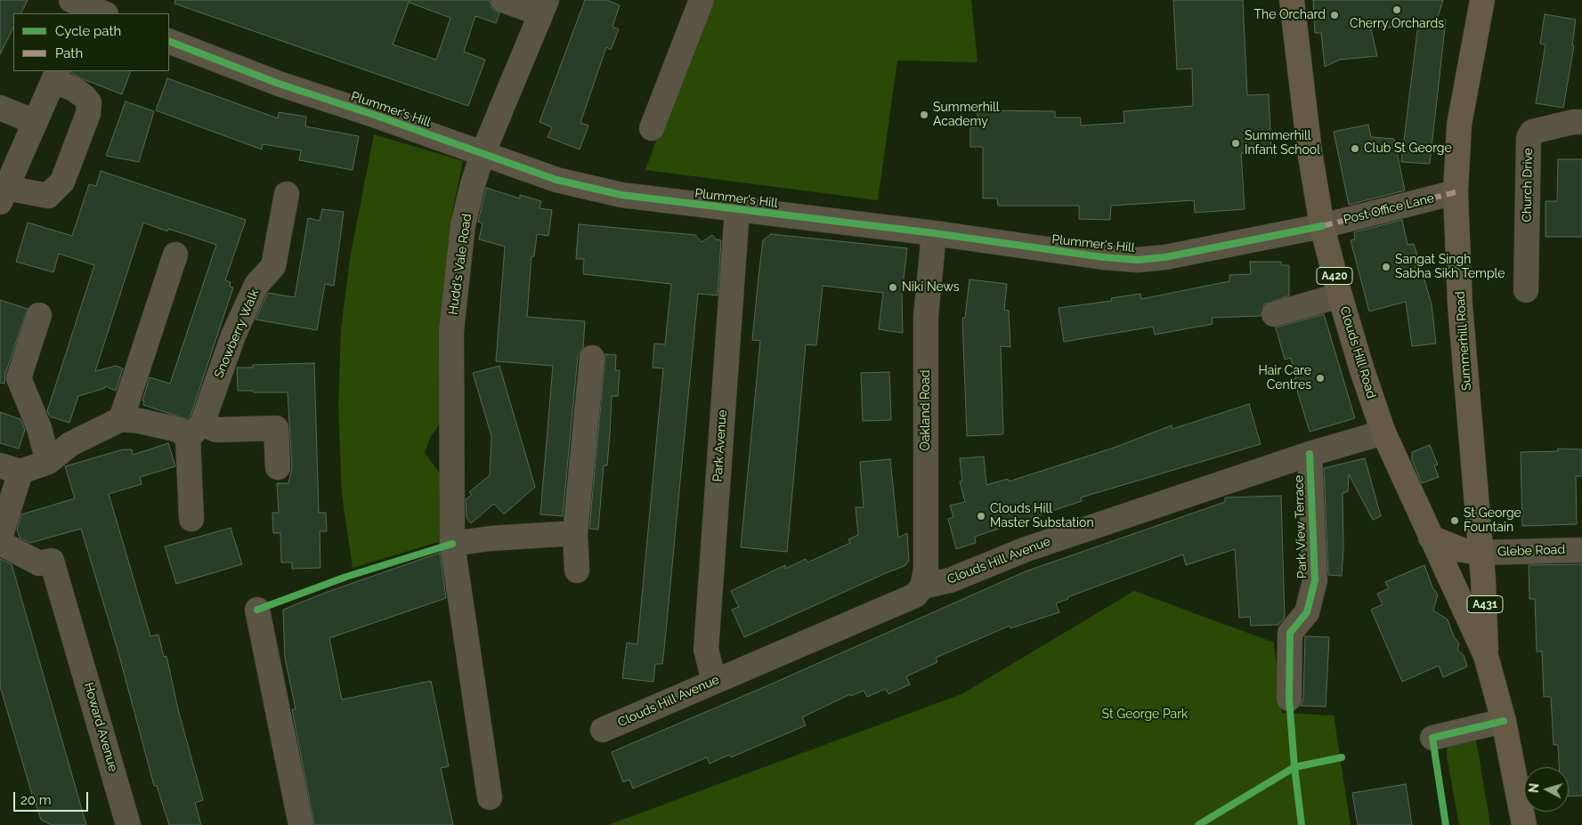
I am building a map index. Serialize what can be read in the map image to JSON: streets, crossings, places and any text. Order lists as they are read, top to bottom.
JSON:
{
  "streets": {
    "main road": [
      "A420",
      "Summerhill Road",
      "Clouds Hill Road",
      "A431"
    ],
    "street": [
      "Plummer's Hill",
      "Church Drive",
      "Post Office Lane",
      "Hudd's Vale Road",
      "Snowberry Walk",
      "Oakland Road",
      "Park Avenue",
      "Park View Terrace",
      "Glebe Road",
      "Clouds Hill Avenue",
      "Howard Avenue"
    ]
  },
  "crossings": [
    ["Plummer's Hill", "Post Office Lane"],
    ["Plummer's Hill", "Hudd's Vale Road"],
    ["Plummer's Hill", "Clouds Hill Road"],
    ["Plummer's Hill", "Oakland Road"],
    ["Plummer's Hill", "Park Avenue"],
    ["Post Office Lane", "Summerhill Road"],
    ["Post Office Lane", "Clouds Hill Road"],
    ["A420", "Summerhill Road"],
    ["A420", "Clouds Hill Road"],
    ["Summerhill Road", "Glebe Road"],
    ["Clouds Hill Road", "Clouds Hill Avenue"],
    ["Oakland Road", "Clouds Hill Avenue"],
    ["Park Avenue", "Clouds Hill Avenue"],
    ["Park View Terrace", "Clouds Hill Avenue"]
  ],
  "parks": ["St George Park"],
  "places": [
    "Cherry Orchards",
    "The Orchard",
    "Summerhill Academy",
    "Summerhill Infant School",
    "Club St George",
    "Sangat Singh Sabha Sikh Temple",
    "Niki News",
    "Hair Care Centres",
    "Clouds Hill Master Substation",
    "St George Fountain"
  ],
  "legend": ["Cycle path", "Path"],
  "scale_bar": "20 m",
  "north": "left"
}
